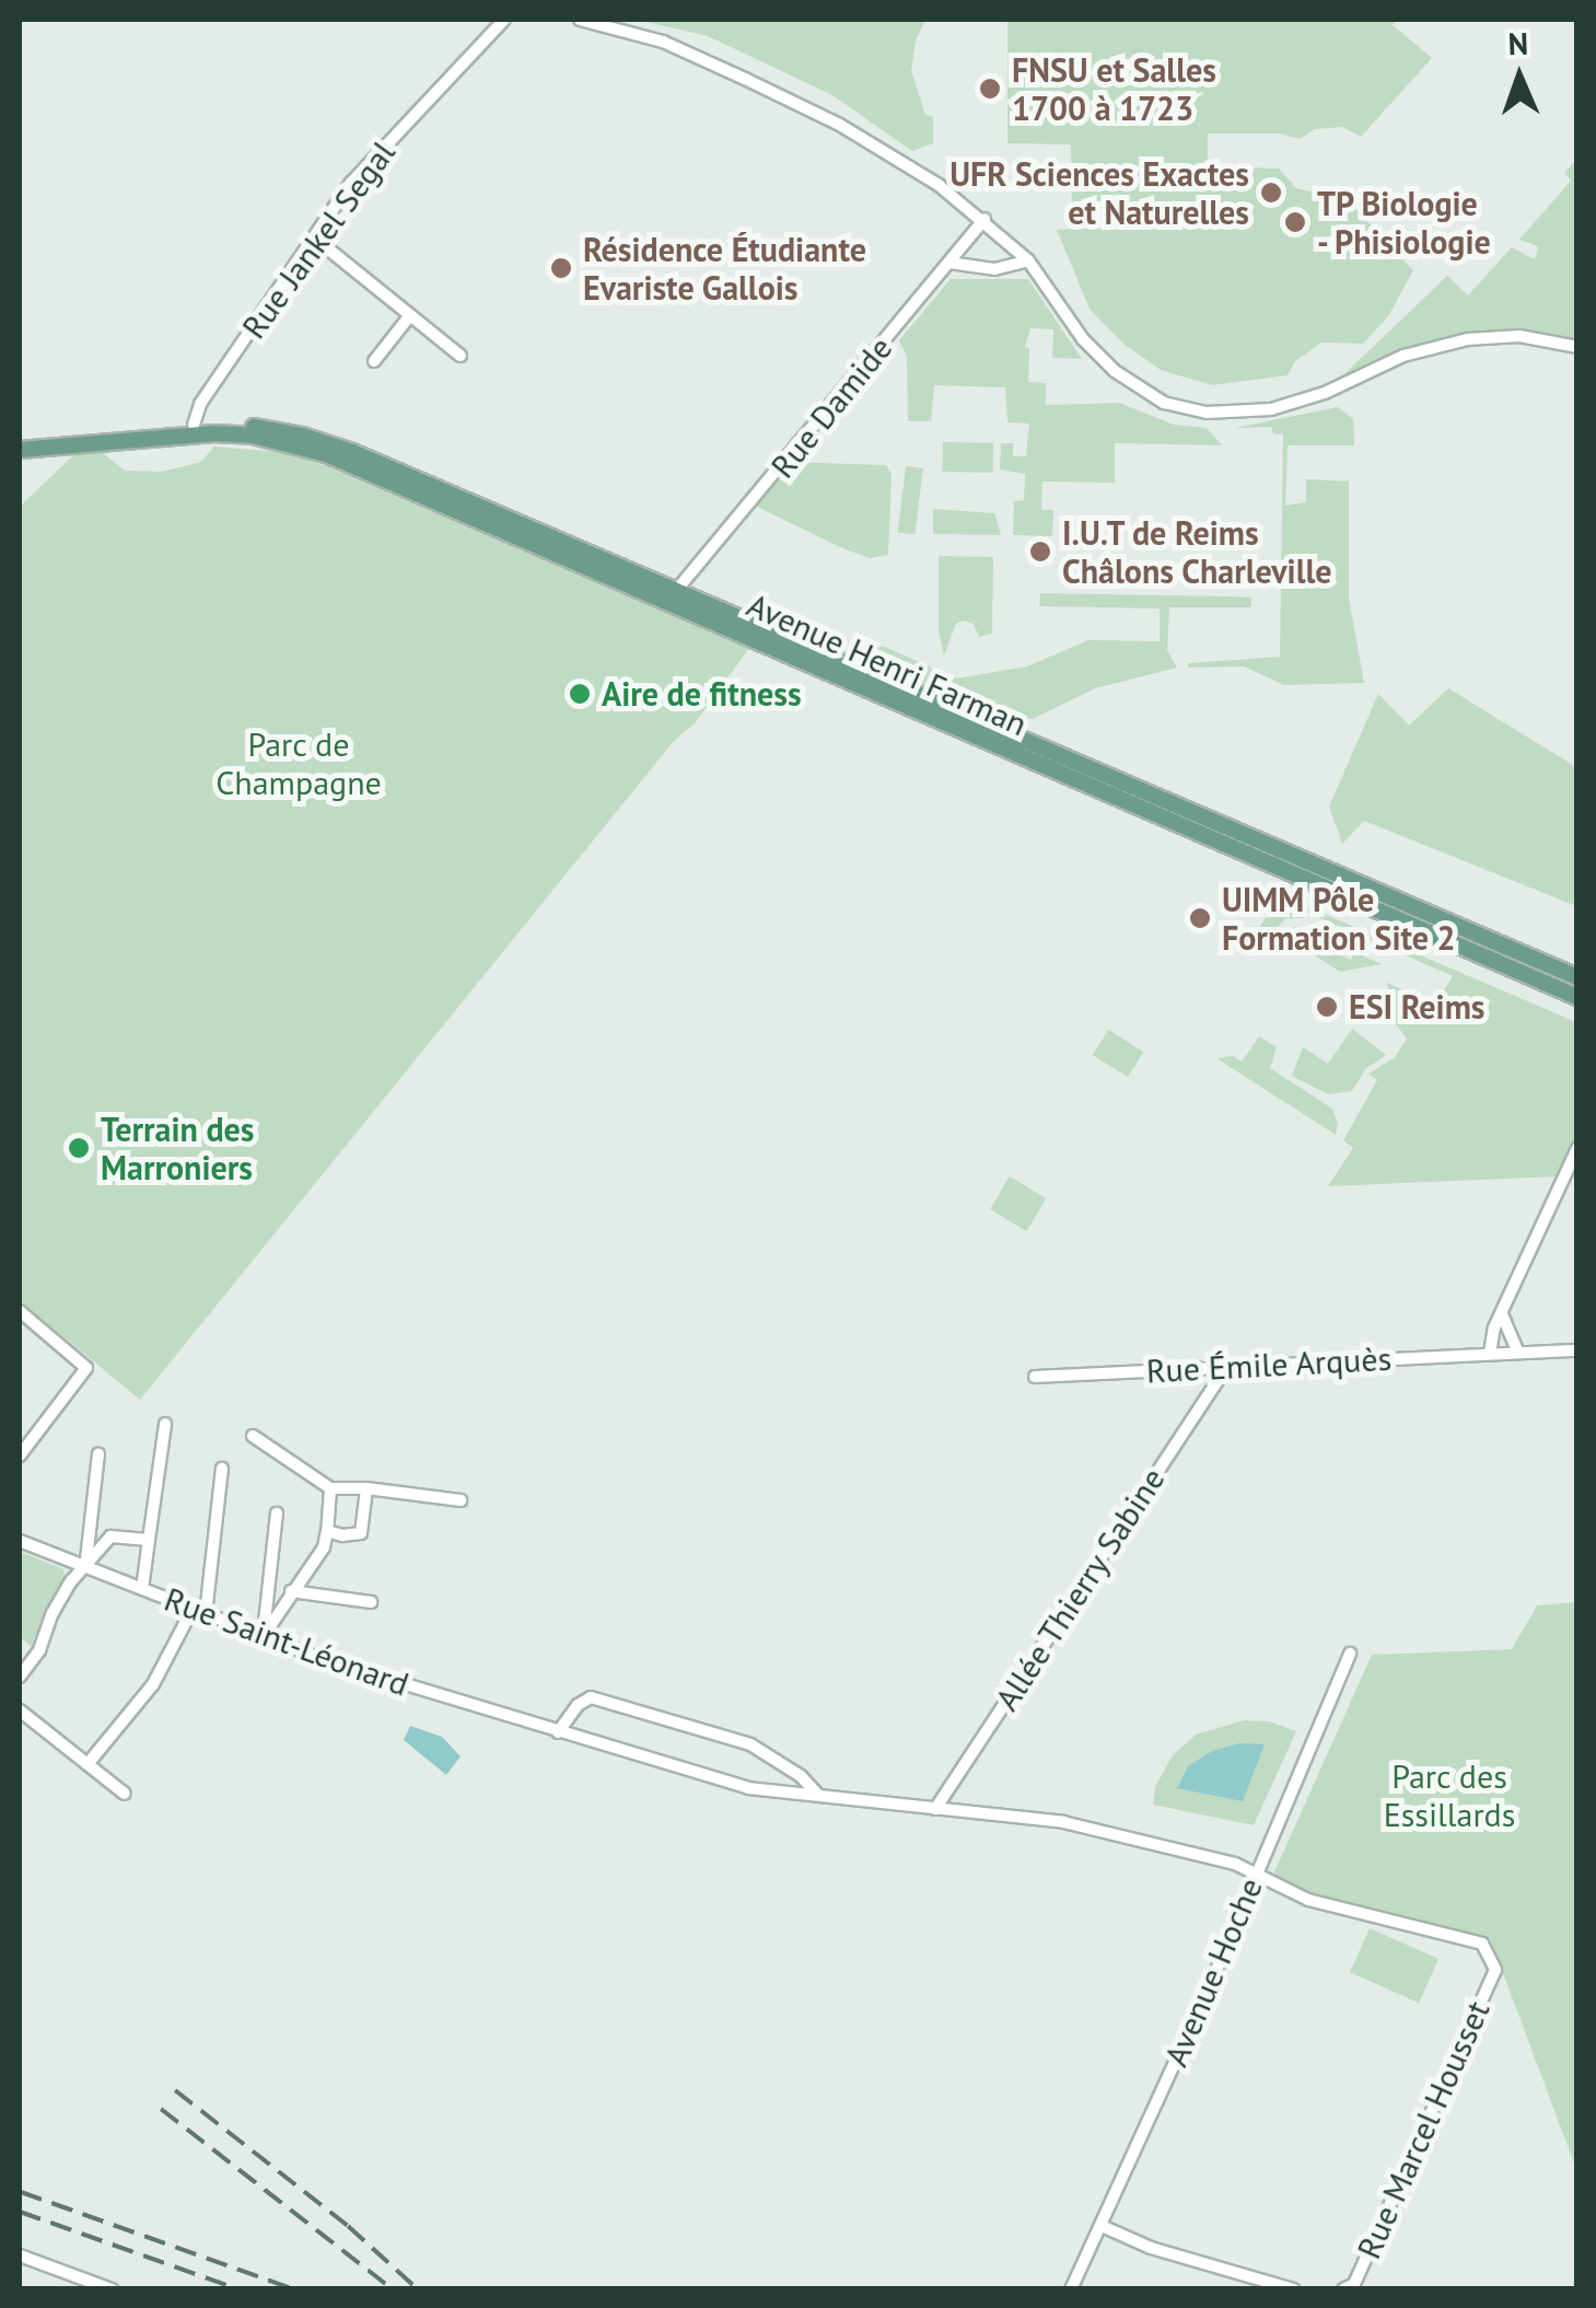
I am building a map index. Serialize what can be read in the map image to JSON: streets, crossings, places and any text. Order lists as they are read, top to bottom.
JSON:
{
  "streets": {
    "main road": ["Avenue Henri Farman"],
    "street": [
      "Rue Jankel Segal",
      "Rue Damide",
      "Rue Émile Arquès",
      "Allée Thierry Sabine",
      "Rue Saint-Léonard",
      "Avenue Hoche",
      "Rue Marcel Housset"
    ]
  },
  "crossings": [
    ["Rue Jankel Segal", "Avenue Henri Farman"],
    ["Rue Damide", "Avenue Henri Farman"],
    ["Rue Émile Arquès", "Allée Thierry Sabine"],
    ["Allée Thierry Sabine", "Rue Saint-Léonard"],
    ["Rue Saint-Léonard", "Avenue Hoche"],
    ["Rue Saint-Léonard", "Rue Marcel Housset"],
    ["Avenue Hoche", "Rue Marcel Housset"]
  ],
  "parks": ["Parc de Champagne", "Parc des Essillards"],
  "places": [
    "FNSU et Salles 1700 à 1723",
    "UFR Sciences Exactes et Naturelles",
    "TP Biologie - Phisiologie",
    "Résidence Étudiante Evariste Gallois",
    "I.U.T de Reims Châlons Charleville",
    "Aire de fitness",
    "UIMM Pôle Formation Site 2",
    "ESI Reims",
    "Terrain des Marroniers"
  ],
  "north": "top"
}
